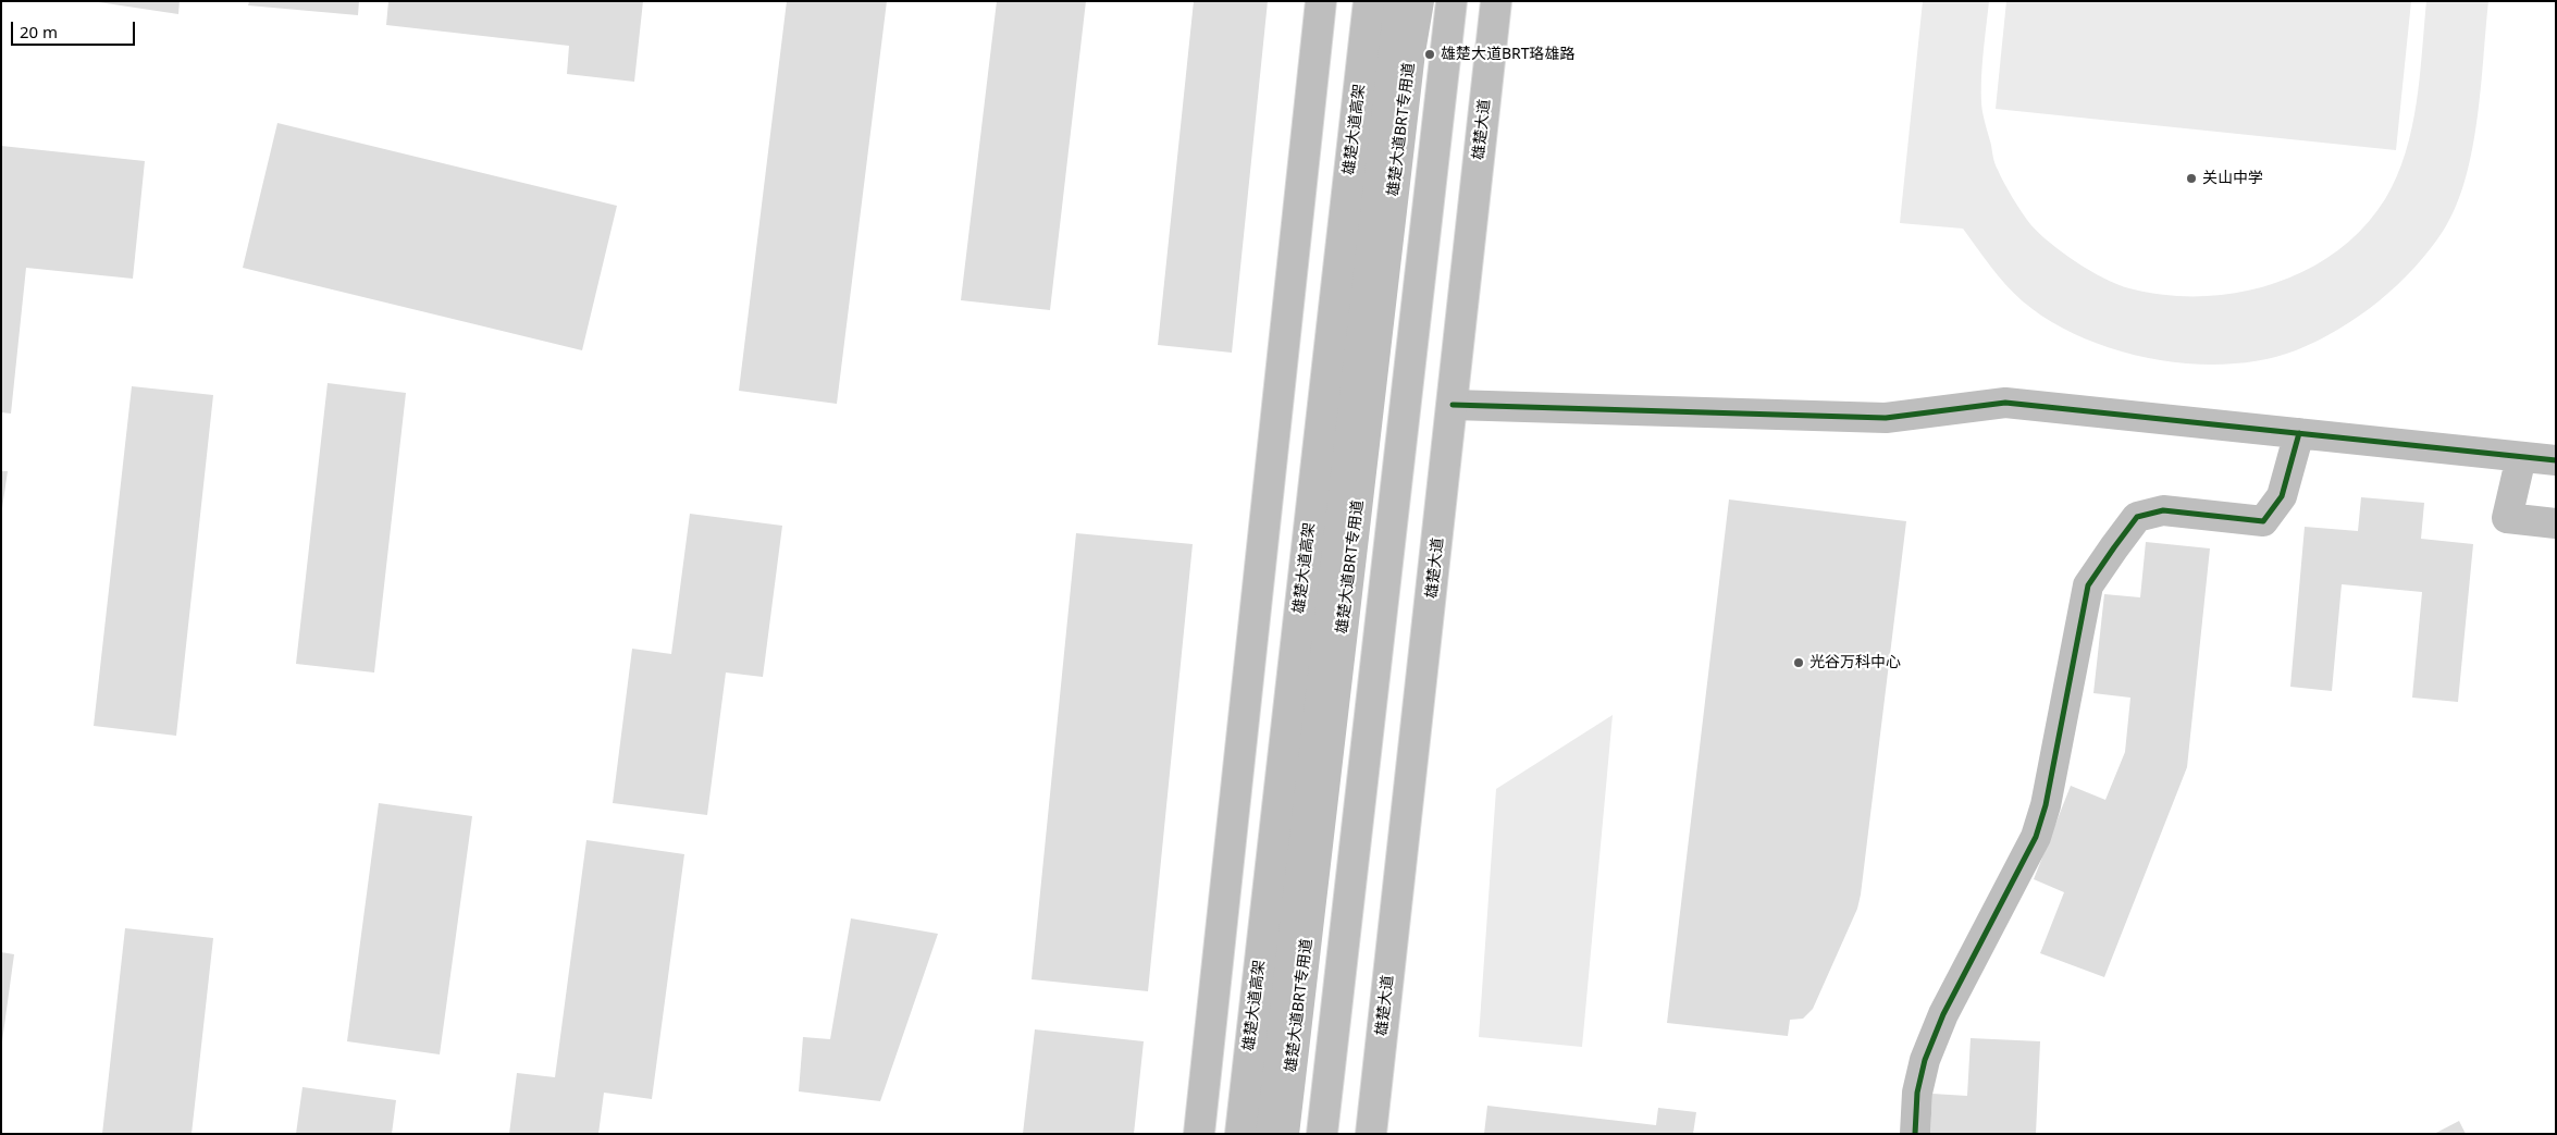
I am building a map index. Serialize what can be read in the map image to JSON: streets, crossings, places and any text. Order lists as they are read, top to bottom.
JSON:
{
  "streets": {
    "main road": ["雄楚大道高架", "雄楚大道BRT专用道", "雄楚大道"]
  },
  "places": ["雄楚大道BRT珞雄路", "关山中学", "光谷万科中心"],
  "scale_bar": "20 m"
}
